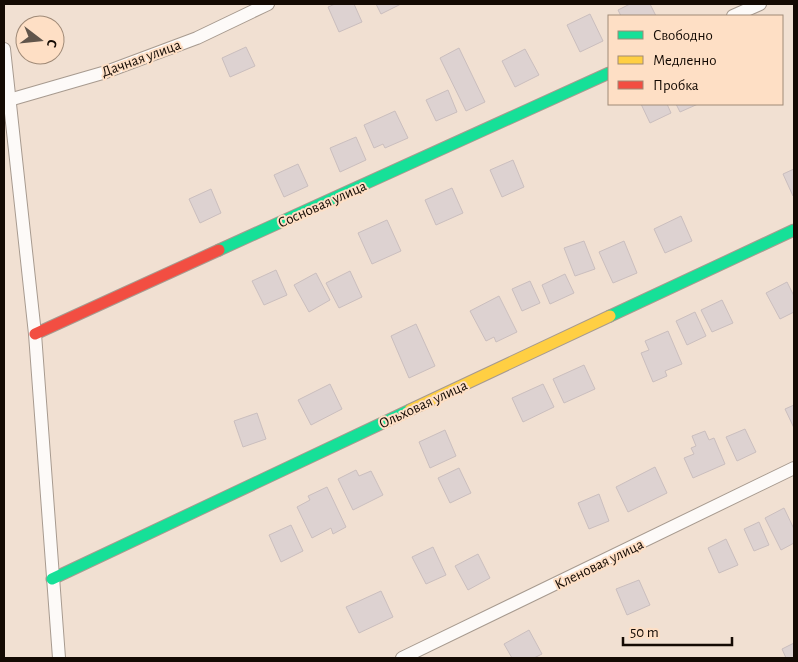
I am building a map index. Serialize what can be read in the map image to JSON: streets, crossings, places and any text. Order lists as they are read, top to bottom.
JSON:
{
  "streets": {
    "street": [
      "Дачная улица",
      "Сосновая улица",
      "Ольховая улица",
      "Кленовая улица"
    ]
  },
  "legend": ["Свободно", "Медленно", "Пробка"],
  "scale_bar": "50 m",
  "north": "right"
}
